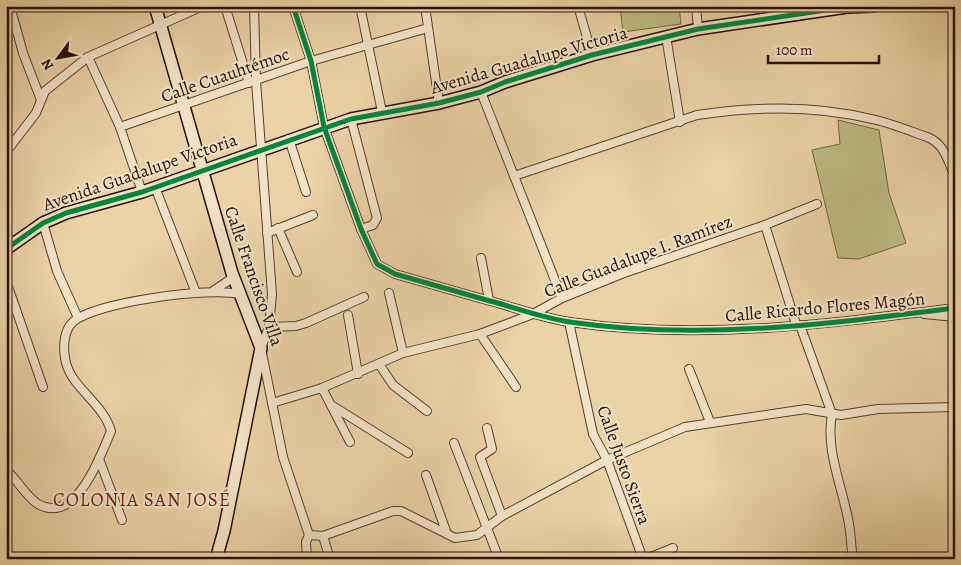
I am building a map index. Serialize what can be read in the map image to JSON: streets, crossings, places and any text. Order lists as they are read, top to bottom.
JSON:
{
  "streets": {
    "street": [
      "Avenida Guadalupe Victoria",
      "Calle Cuauhtémoc",
      "Calle Guadalupe I. Ramírez",
      "Calle Francisco Villa",
      "Calle Ricardo Flores Magón",
      "Calle Justo Sierra"
    ]
  },
  "crossings": [
    ["Avenida Guadalupe Victoria", "Calle Francisco Villa"],
    ["Calle Cuauhtémoc", "Calle Francisco Villa"],
    ["Calle Guadalupe I. Ramírez", "Calle Francisco Villa"],
    ["Calle Guadalupe I. Ramírez", "Calle Ricardo Flores Magón"],
    ["Calle Ricardo Flores Magón", "Calle Justo Sierra"]
  ],
  "districts": ["COLONIA SAN JOSÉ"],
  "scale_bar": "100 m",
  "north": "bottom left"
}
